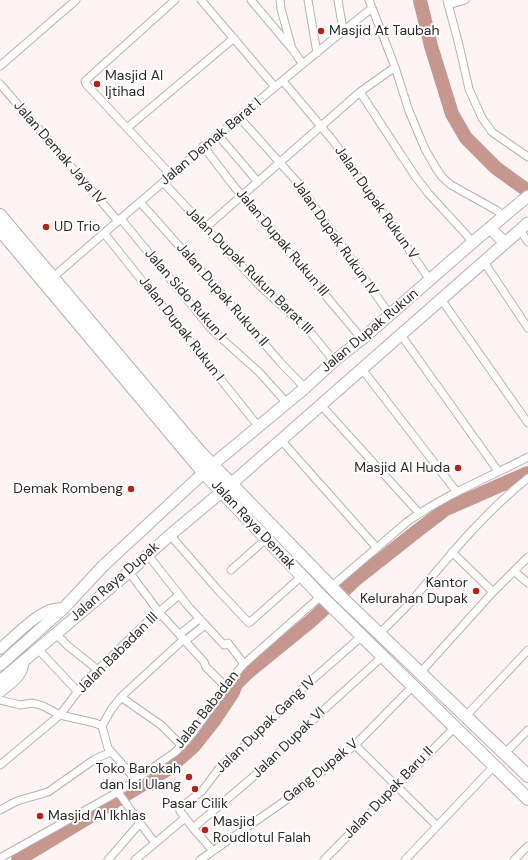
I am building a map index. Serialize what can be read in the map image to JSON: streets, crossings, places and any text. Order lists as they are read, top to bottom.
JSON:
{
  "streets": {
    "highway": ["Jalan Raya Demak"],
    "main road": ["Jalan Dupak Rukun", "Jalan Raya Dupak"],
    "street": [
      "Jalan Demak Barat I",
      "Jalan Demak Jaya IV",
      "Jalan Dupak Rukun V",
      "Jalan Dupak Rukun IV",
      "Jalan Dupak Rukun III",
      "Jalan Dupak Rukun Barat III",
      "Jalan Sido Rukun I",
      "Jalan Dupak Rukun II",
      "Jalan Dupak Rukun I",
      "Jalan Babadan III",
      "Jalan Babadan",
      "Jalan Dupak Gang IV",
      "Jalan Dupak VI",
      "Gang Dupak V",
      "Jalan Dupak Baru II"
    ]
  },
  "crossings": [
    ["Jalan Demak Barat I", "Jalan Demak Jaya IV"],
    ["Jalan Demak Barat I", "Jalan Dupak Rukun V"],
    ["Jalan Demak Barat I", "Jalan Dupak Rukun IV"],
    ["Jalan Demak Barat I", "Jalan Dupak Rukun III"],
    ["Jalan Demak Barat I", "Jalan Dupak Rukun Barat III"],
    ["Jalan Demak Barat I", "Jalan Sido Rukun I"],
    ["Jalan Demak Barat I", "Jalan Dupak Rukun II"],
    ["Jalan Demak Barat I", "Jalan Dupak Rukun I"],
    ["Jalan Demak Barat I", "Jalan Raya Demak"],
    ["Jalan Demak Jaya IV", "Jalan Sido Rukun I"],
    ["Jalan Dupak Rukun V", "Jalan Dupak Rukun"],
    ["Jalan Dupak Rukun IV", "Jalan Dupak Rukun"],
    ["Jalan Dupak Rukun III", "Jalan Dupak Rukun"],
    ["Jalan Dupak Rukun Barat III", "Jalan Dupak Rukun"],
    ["Jalan Sido Rukun I", "Jalan Dupak Rukun"],
    ["Jalan Dupak Rukun II", "Jalan Dupak Rukun"],
    ["Jalan Dupak Rukun I", "Jalan Dupak Rukun"],
    ["Jalan Dupak Rukun", "Jalan Raya Demak"],
    ["Jalan Dupak Rukun", "Jalan Raya Dupak"],
    ["Jalan Raya Demak", "Jalan Raya Dupak"],
    ["Jalan Raya Demak", "Jalan Babadan"],
    ["Jalan Raya Demak", "Jalan Dupak Gang IV"],
    ["Jalan Raya Demak", "Jalan Dupak VI"],
    ["Jalan Raya Demak", "Gang Dupak V"],
    ["Jalan Raya Demak", "Jalan Dupak Baru II"]
  ],
  "places": [
    "Masjid At Taubah",
    "Masjid Al Ijtihad",
    "UD Trio",
    "Masjid Al Huda",
    "Demak Rombeng",
    "Kantor Kelurahan Dupak",
    "Toko Barokah dan Isi Ulang",
    "Pasar Cilik",
    "Masjid Al Ikhlas",
    "Masjid Roudlotul Falah"
  ]
}
